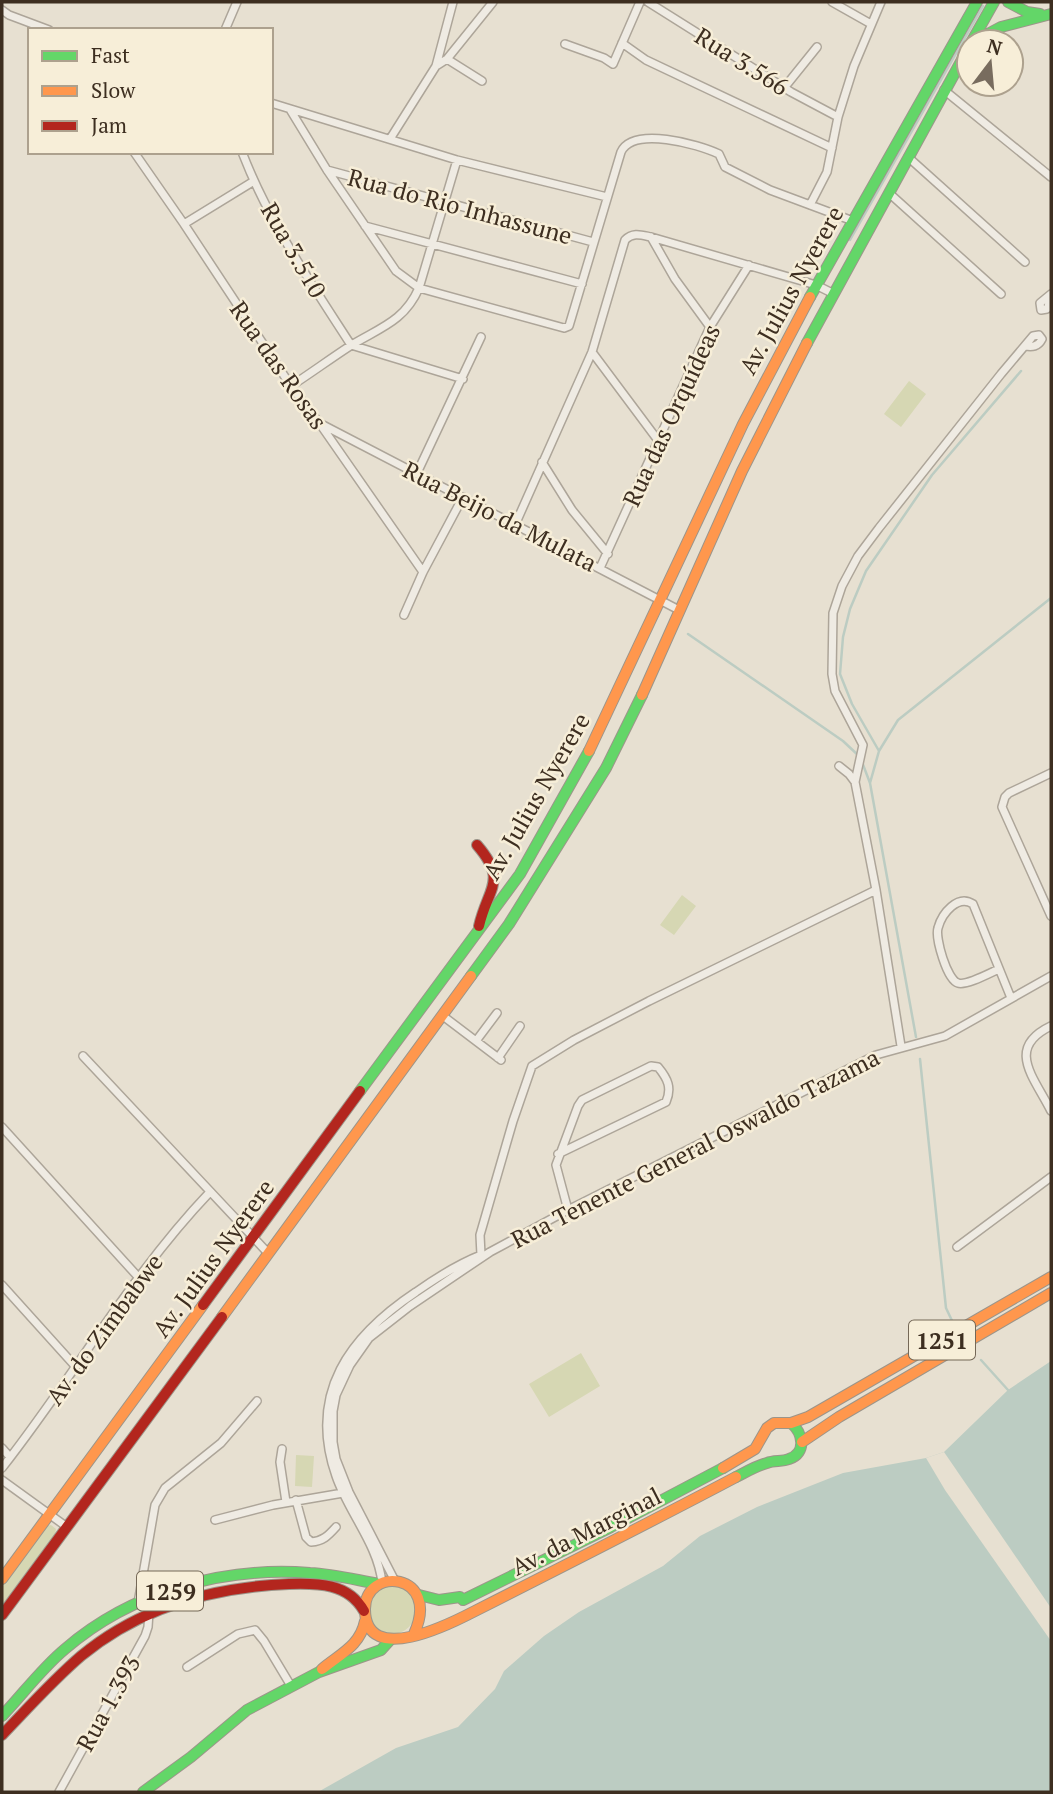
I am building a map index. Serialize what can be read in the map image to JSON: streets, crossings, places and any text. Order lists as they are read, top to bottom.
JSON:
{
  "streets": {
    "main road": [
      "Av. Julius Nyerere",
      "1251",
      "Av. da Marginal",
      "1259"
    ],
    "street": [
      "Rua 3.566",
      "Rua do Rio Inhassune",
      "Rua 3.510",
      "Rua das Rosas",
      "Rua das Orquídeas",
      "Rua Beijo da Mulata",
      "Rua Tenente General Oswaldo Tazama",
      "Av. do Zimbabwe",
      "Rua 1.393"
    ]
  },
  "crossings": [
    ["Av. Julius Nyerere", "Rua Beijo da Mulata"],
    ["Rua das Rosas", "Rua Beijo da Mulata"],
    ["Rua das Orquídeas", "Rua Beijo da Mulata"],
    ["Rua Tenente General Oswaldo Tazama", "Av. da Marginal"],
    ["Rua Tenente General Oswaldo Tazama", "1259"],
    ["Av. da Marginal", "1259"]
  ],
  "legend": ["Fast", "Slow", "Jam"],
  "north": "top"
}
